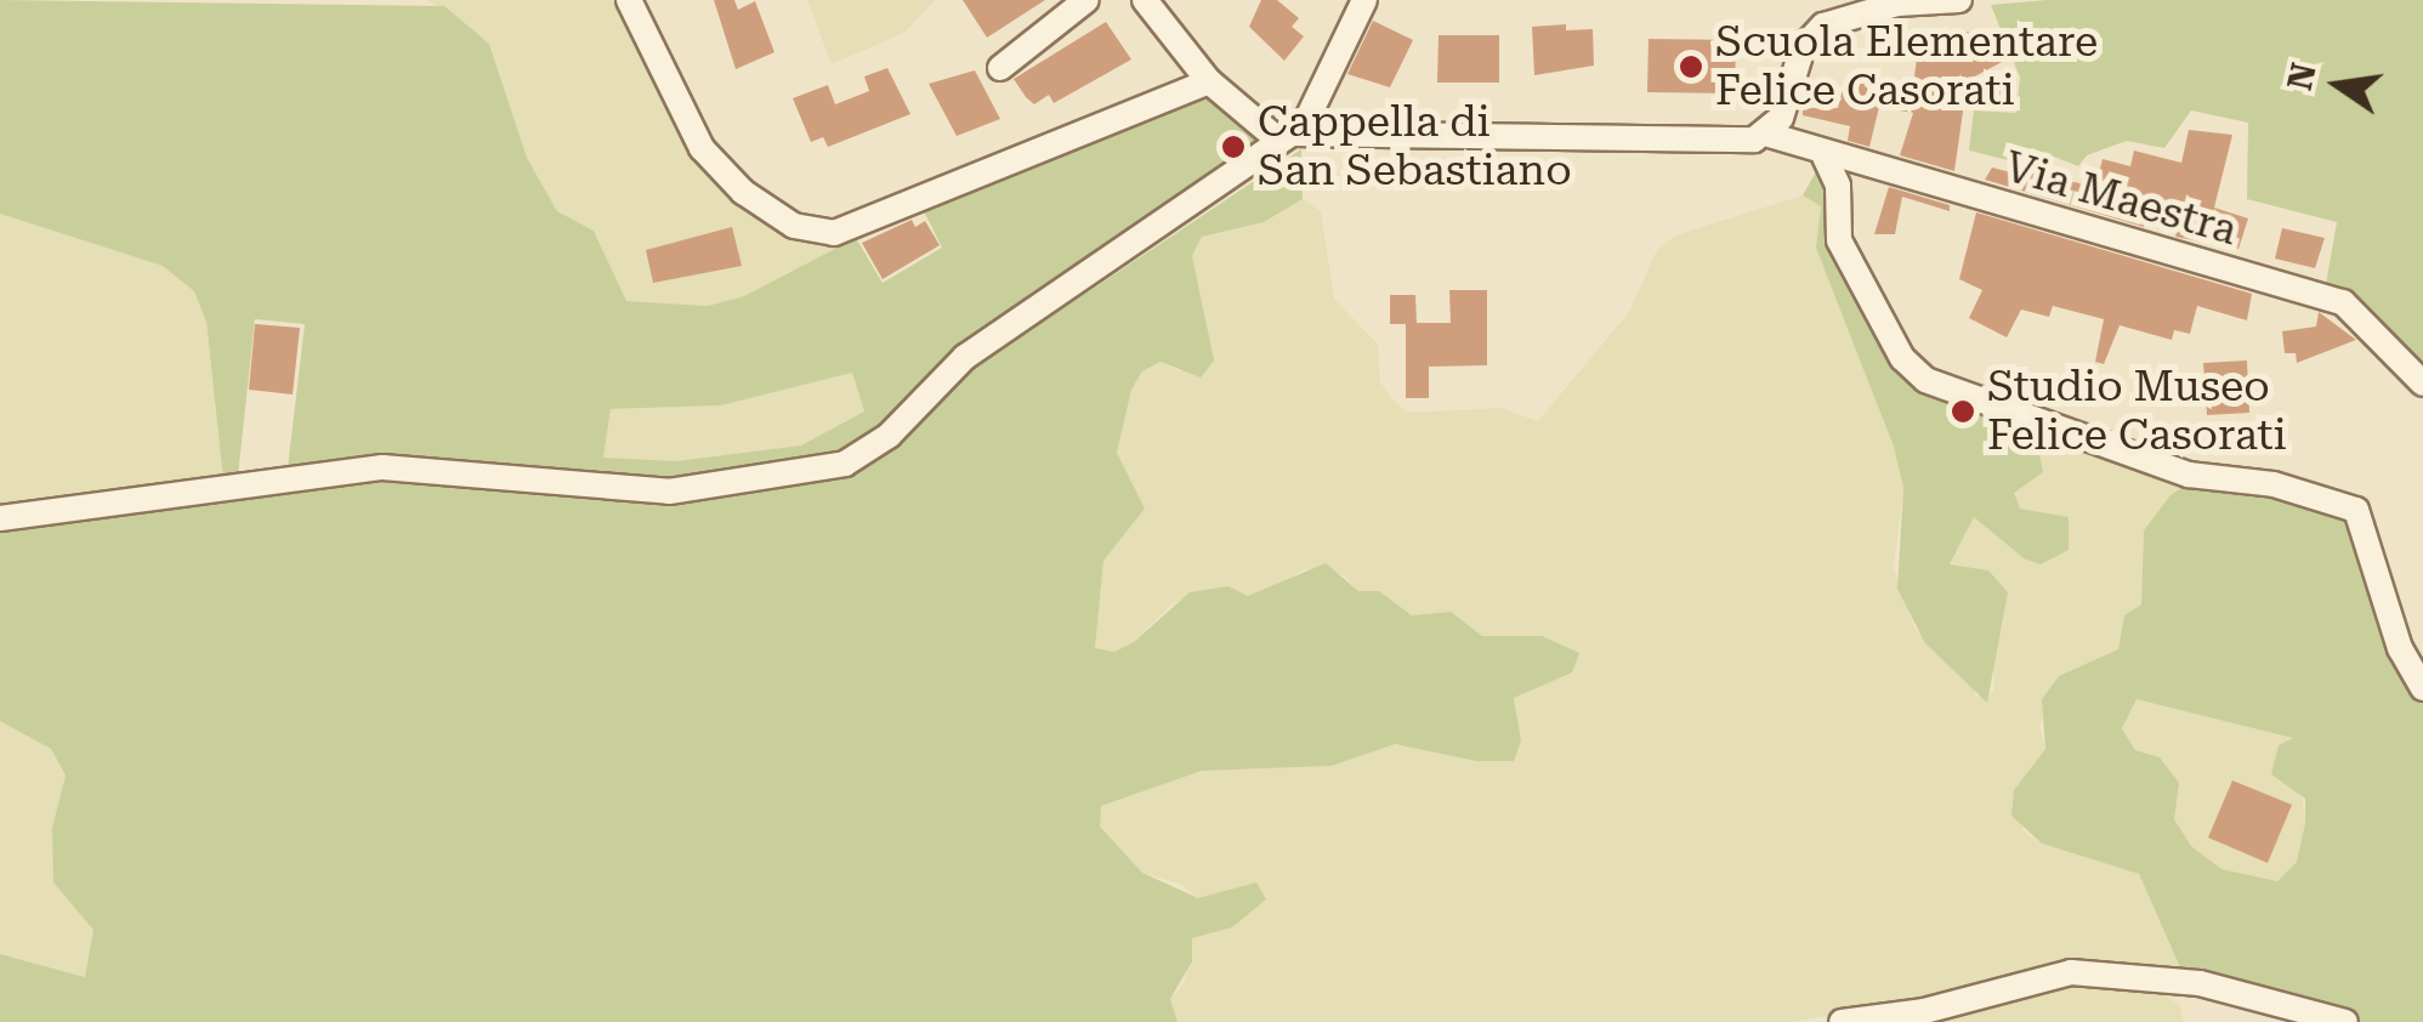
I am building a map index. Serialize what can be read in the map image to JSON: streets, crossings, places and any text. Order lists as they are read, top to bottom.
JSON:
{
  "streets": {
    "street": ["Via Maestra"]
  },
  "places": ["Scuola Elementare Felice Casorati", "Cappella di San Sebastiano", "Studio Museo Felice Casorati"],
  "north": "left"
}
